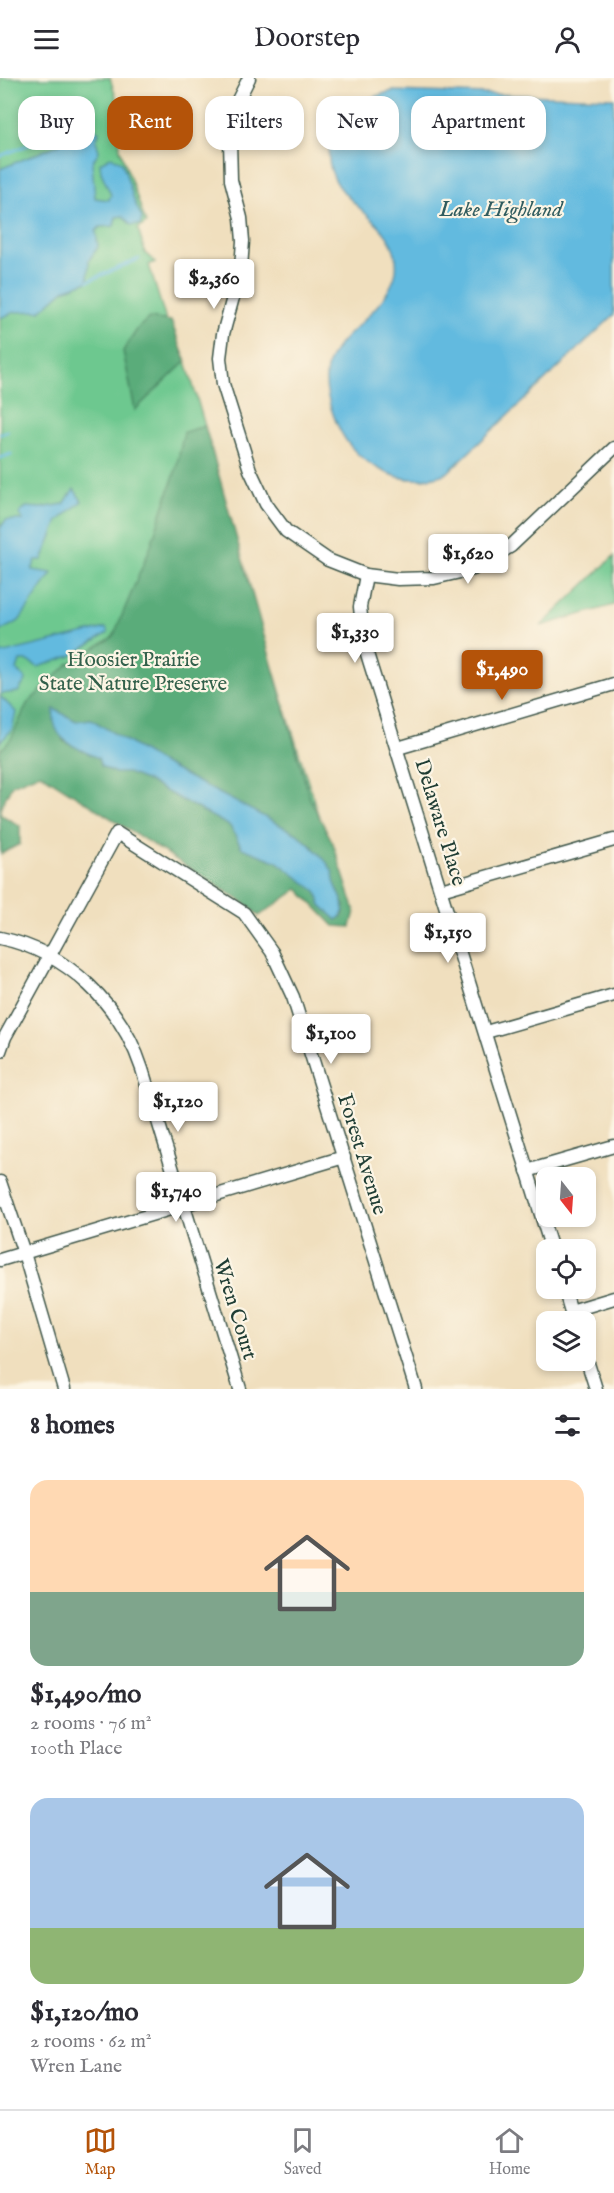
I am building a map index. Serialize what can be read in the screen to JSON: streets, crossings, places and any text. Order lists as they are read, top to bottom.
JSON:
{
  "streets": {
    "street": ["Delaware Place", "Forest Avenue", "Wren Court"]
  },
  "crossings": [
    ["Forest Avenue", "Wren Court"]
  ],
  "water": ["Lake Highland"],
  "parks": ["Hoosier Prairie State Nature Preserve"],
  "north": "bottom",
  "page": {
    "header": "Doorstep",
    "chip": [
      "Buy",
      "Rent",
      "Filters",
      "New",
      "Apartment"
    ],
    "price": [
      "$2,360",
      "$1,620",
      "$1,330",
      "$1,490",
      "$1,150",
      "$1,100",
      "$1,120",
      "$1,740"
    ],
    "heading": "8 homes",
    "list": [
      {
        "name": "$1,490/mo",
        "note": "2 rooms · 76 m² · 100th Place"
      },
      {
        "name": "$1,120/mo",
        "note": "2 rooms · 62 m² · Wren Lane"
      }
    ],
    "tabs": ["Map", "Saved", "Home"]
  }
}
